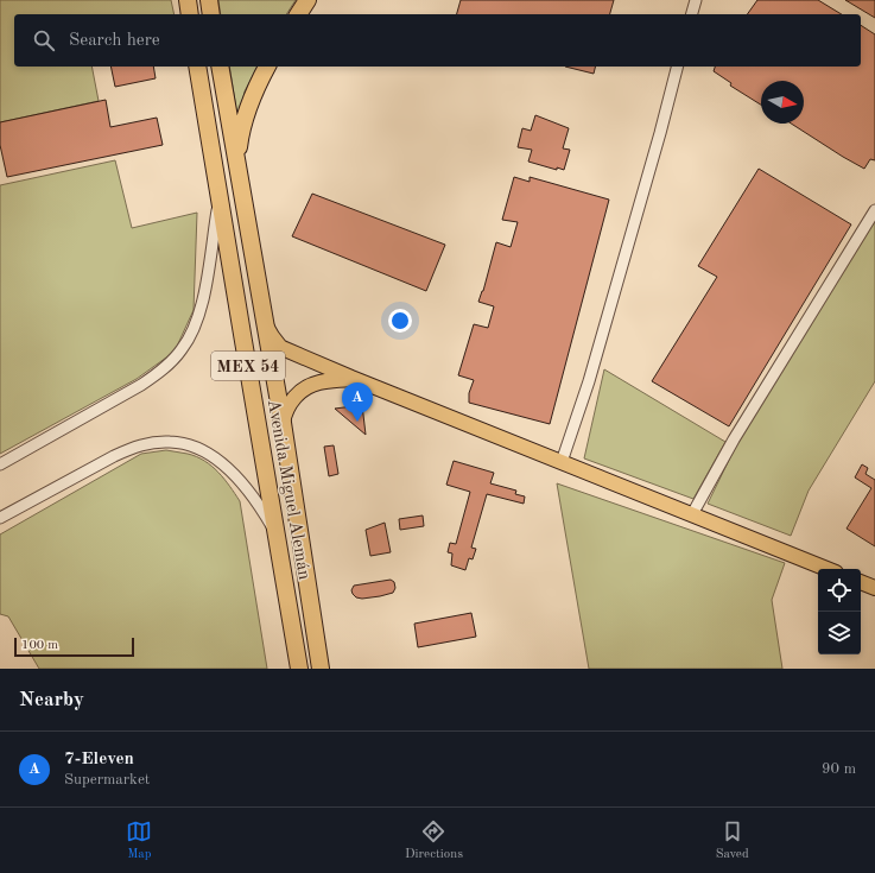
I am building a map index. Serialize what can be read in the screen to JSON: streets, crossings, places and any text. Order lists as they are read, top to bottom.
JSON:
{
  "streets": {
    "highway": ["MEX 54", "Avenida Miguel Alemán"]
  },
  "scale_bar": "100 m",
  "north": "right",
  "page": {
    "search": "Search here",
    "pins": "A",
    "scale": "100 m",
    "heading": "Nearby",
    "list": [
      {
        "mark": "A",
        "name": "7-Eleven",
        "note": "Supermarket",
        "value": "90 m"
      }
    ],
    "nav": ["Map", "Directions", "Saved"]
  }
}
